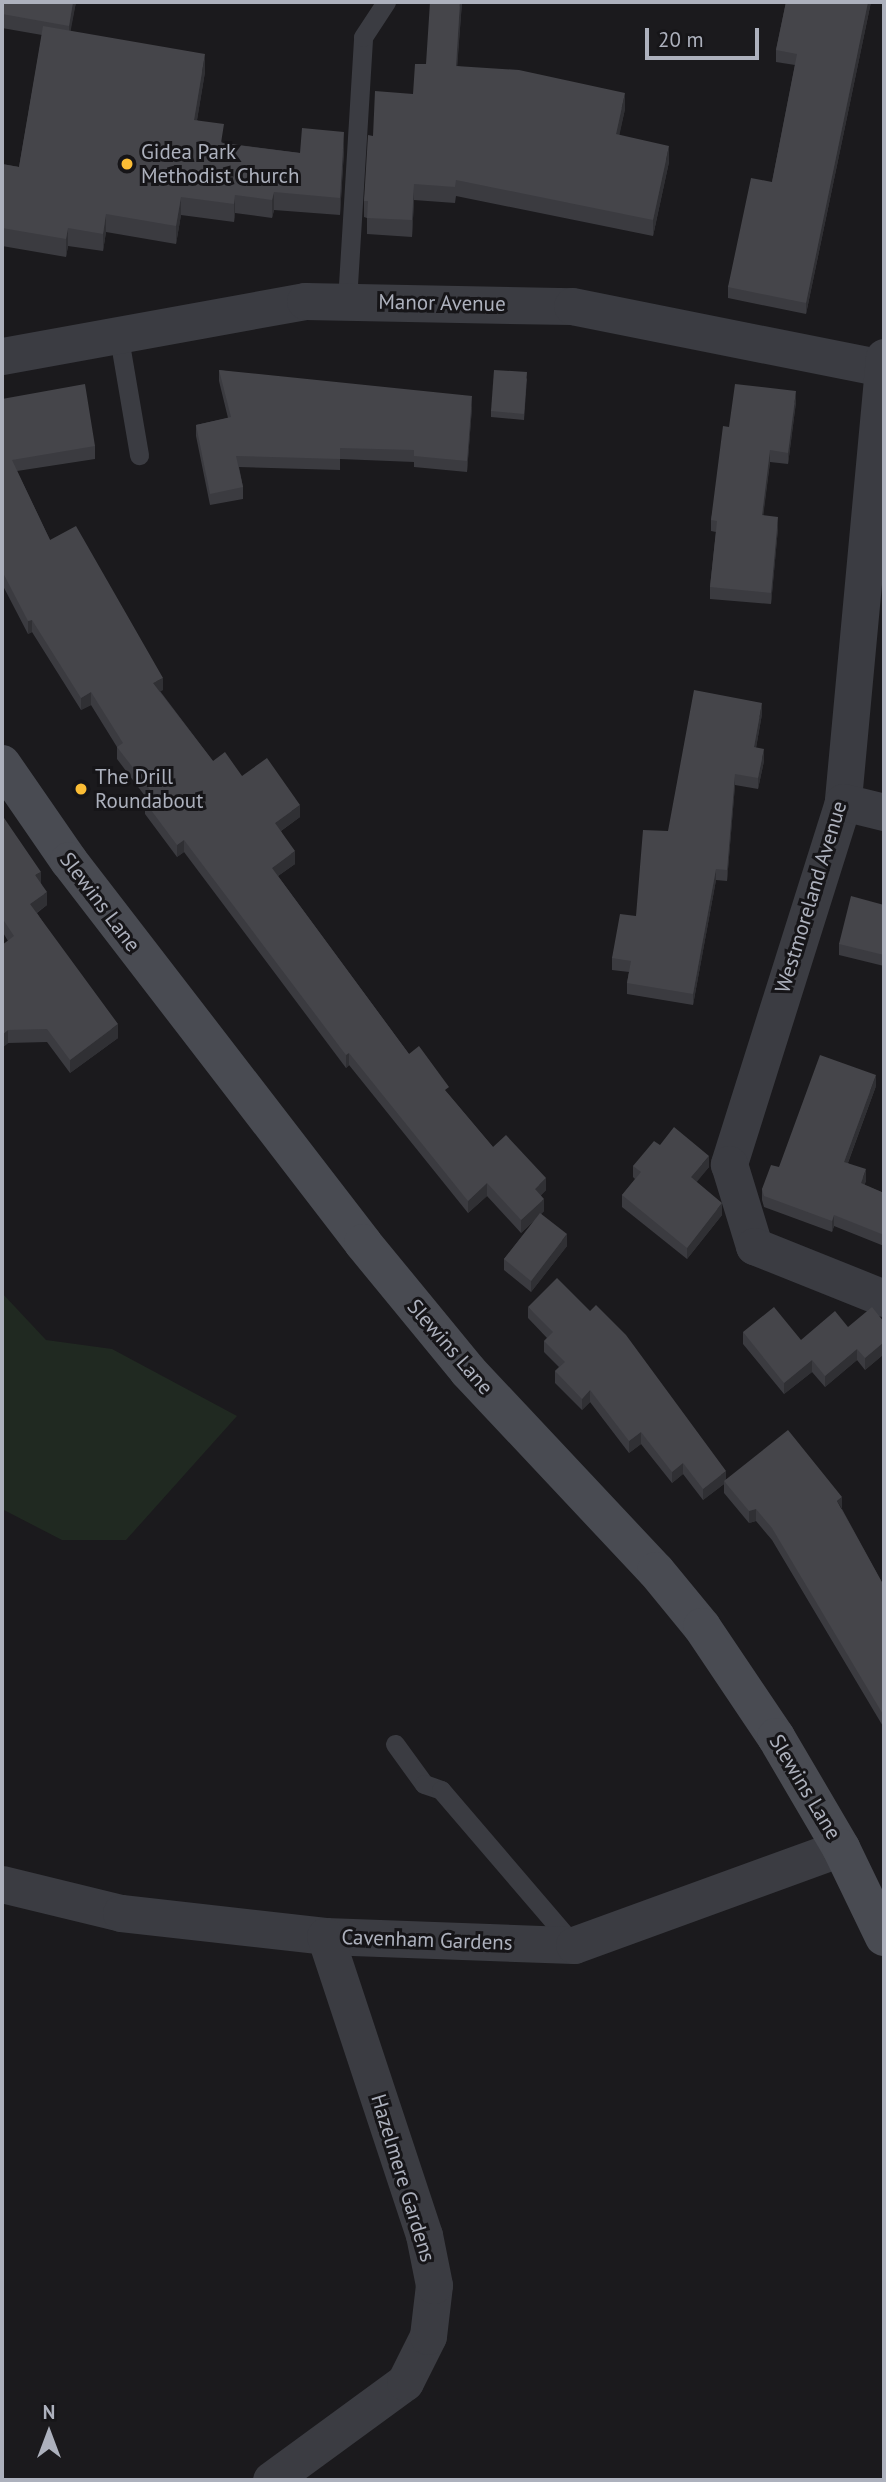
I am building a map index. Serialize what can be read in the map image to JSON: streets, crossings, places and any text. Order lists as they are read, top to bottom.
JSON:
{
  "streets": {
    "street": [
      "Manor Avenue",
      "Westmoreland Avenue",
      "Slewins Lane",
      "Cavenham Gardens",
      "Hazelmere Gardens"
    ]
  },
  "crossings": [
    ["Manor Avenue", "Westmoreland Avenue"],
    ["Slewins Lane", "Cavenham Gardens"],
    ["Cavenham Gardens", "Hazelmere Gardens"]
  ],
  "places": ["Gidea Park Methodist Church", "The Drill Roundabout"],
  "scale_bar": "20 m",
  "north": "top"
}
